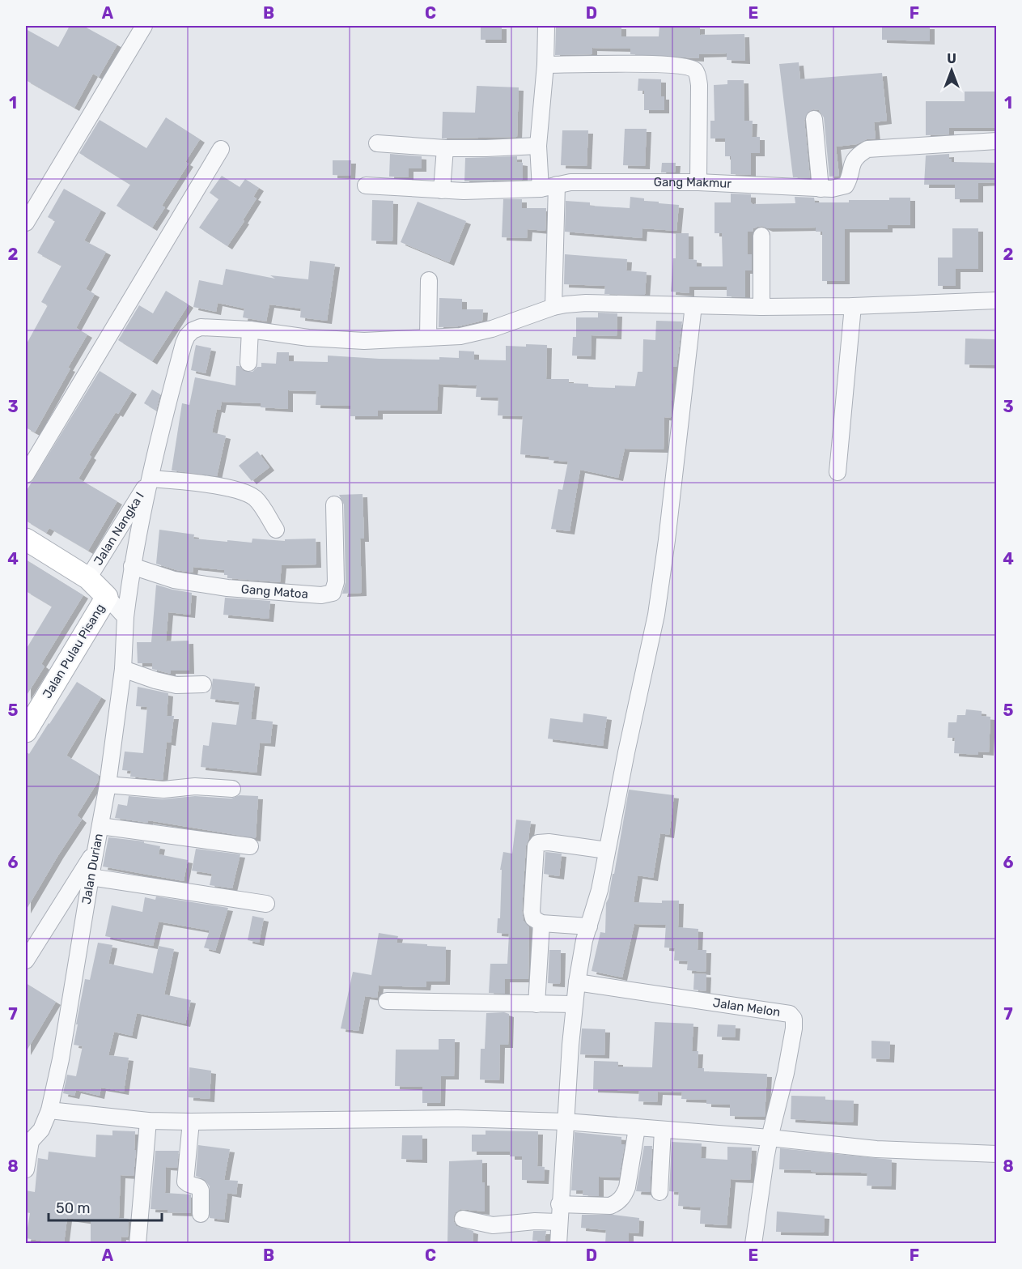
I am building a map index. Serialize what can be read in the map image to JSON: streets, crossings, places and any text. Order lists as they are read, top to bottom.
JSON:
{
  "streets": {
    "street": [
      "Gang Makmur",
      "Jalan Nangka I",
      "Gang Matoa",
      "Jalan Pulau Pisang",
      "Jalan Durian",
      "Jalan Melon"
    ]
  },
  "crossings": [
    ["Jalan Nangka I", "Jalan Durian"],
    ["Gang Matoa", "Jalan Durian"]
  ],
  "scale_bar": "50 m",
  "north": "top",
  "grid": {
    "columns": [
      "A",
      "B",
      "C",
      "D",
      "E",
      "F"
    ],
    "rows": [
      "1",
      "2",
      "3",
      "4",
      "5",
      "6",
      "7",
      "8"
    ]
  }
}
